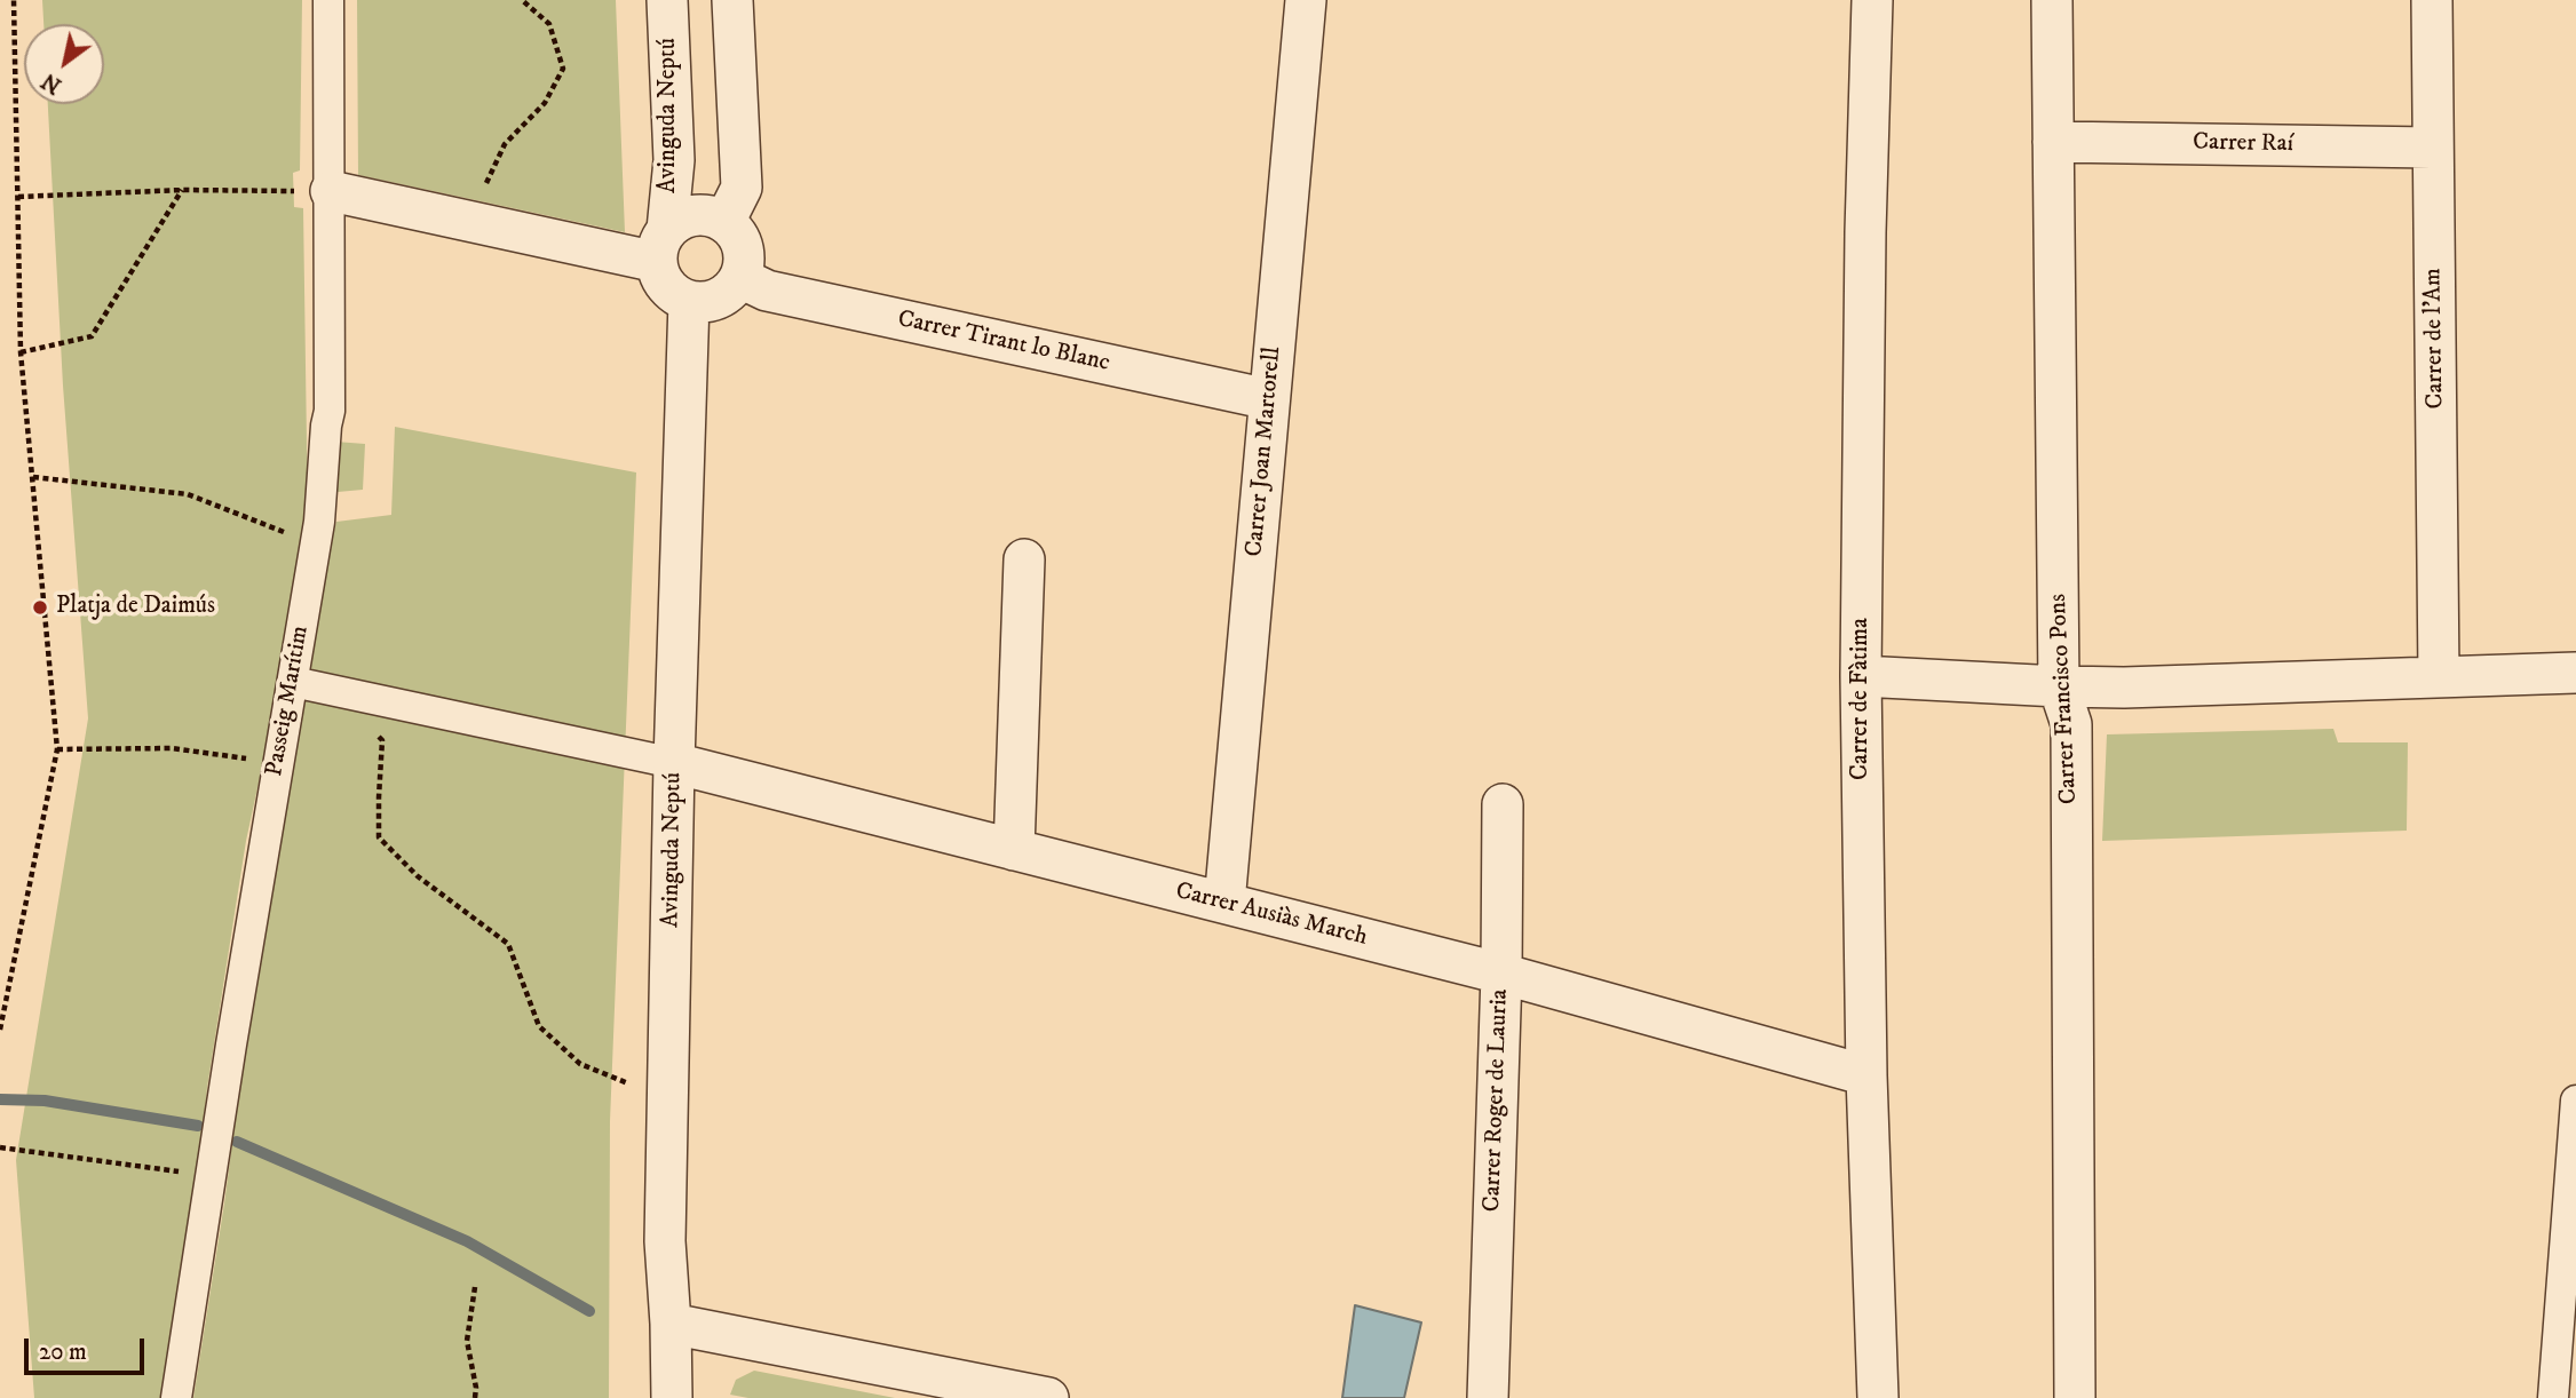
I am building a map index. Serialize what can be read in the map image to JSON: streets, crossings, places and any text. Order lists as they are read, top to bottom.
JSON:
{
  "streets": {
    "street": [
      "Avinguda Neptú",
      "Carrer Raí",
      "Carrer de l'Am",
      "Carrer Tirant lo Blanc",
      "Carrer Joan Martorell",
      "Carrer de Fàtima",
      "Carrer Francisco Pons",
      "Passeig Marítim",
      "Carrer Ausiàs March",
      "Carrer Roger de Lauria"
    ]
  },
  "crossings": [
    ["Avinguda Neptú", "Carrer Tirant lo Blanc"],
    ["Avinguda Neptú", "Carrer Ausiàs March"],
    ["Carrer Raí", "Carrer de l'Am"],
    ["Carrer Raí", "Carrer Francisco Pons"],
    ["Carrer Tirant lo Blanc", "Carrer Joan Martorell"],
    ["Carrer Joan Martorell", "Carrer Ausiàs March"],
    ["Carrer de Fàtima", "Carrer Ausiàs March"],
    ["Carrer Ausiàs March", "Carrer Roger de Lauria"]
  ],
  "places": ["Platja de Daimús"],
  "scale_bar": "20 m",
  "north": "bottom left"
}
